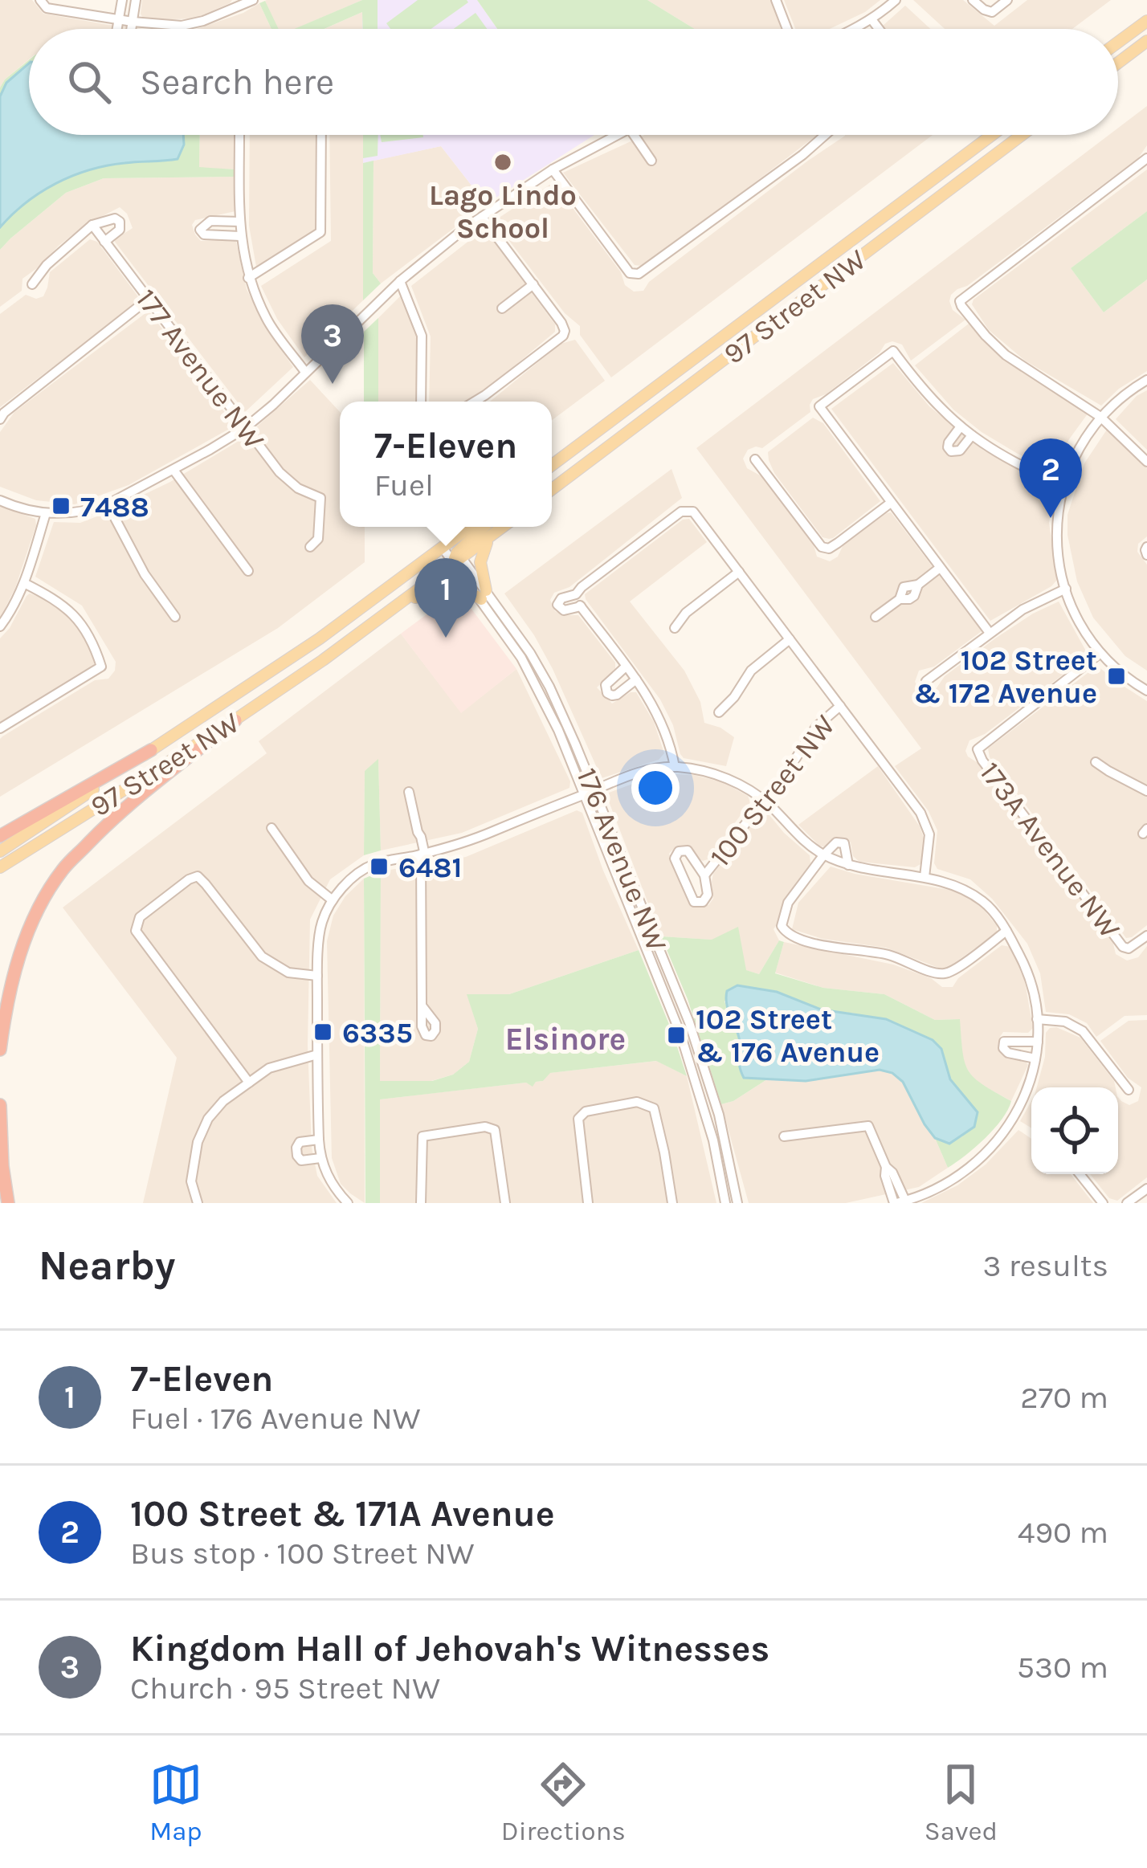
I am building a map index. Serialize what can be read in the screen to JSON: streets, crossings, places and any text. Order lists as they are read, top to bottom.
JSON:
{
  "streets": {
    "main road": ["97 Street NW"],
    "street": [
      "177 Avenue NW",
      "100 Street NW",
      "173A Avenue NW",
      "176 Avenue NW"
    ]
  },
  "crossings": [
    ["97 Street NW", "176 Avenue NW"]
  ],
  "districts": ["Elsinore"],
  "places": {
    "other": ["Lago Lindo School"],
    "transit": [
      "7488",
      "102 Street & 172 Avenue",
      "6481",
      "6335",
      "102 Street & 176 Avenue"
    ]
  },
  "page": {
    "search": "Search here",
    "pins": ["3", "2", "1"],
    "popup": ["7-Eleven", "Fuel"],
    "heading": ["Nearby", "3 results"],
    "list": [
      {
        "mark": "1",
        "name": "7-Eleven",
        "note": "Fuel · 176 Avenue NW",
        "value": "270 m"
      },
      {
        "mark": "2",
        "name": "100 Street & 171A Avenue",
        "note": "Bus stop · 100 Street NW",
        "value": "490 m"
      },
      {
        "mark": "3",
        "name": "Kingdom Hall of Jehovah's Witnesses",
        "note": "Church · 95 Street NW",
        "value": "530 m"
      }
    ],
    "nav": ["Map", "Directions", "Saved"]
  }
}
